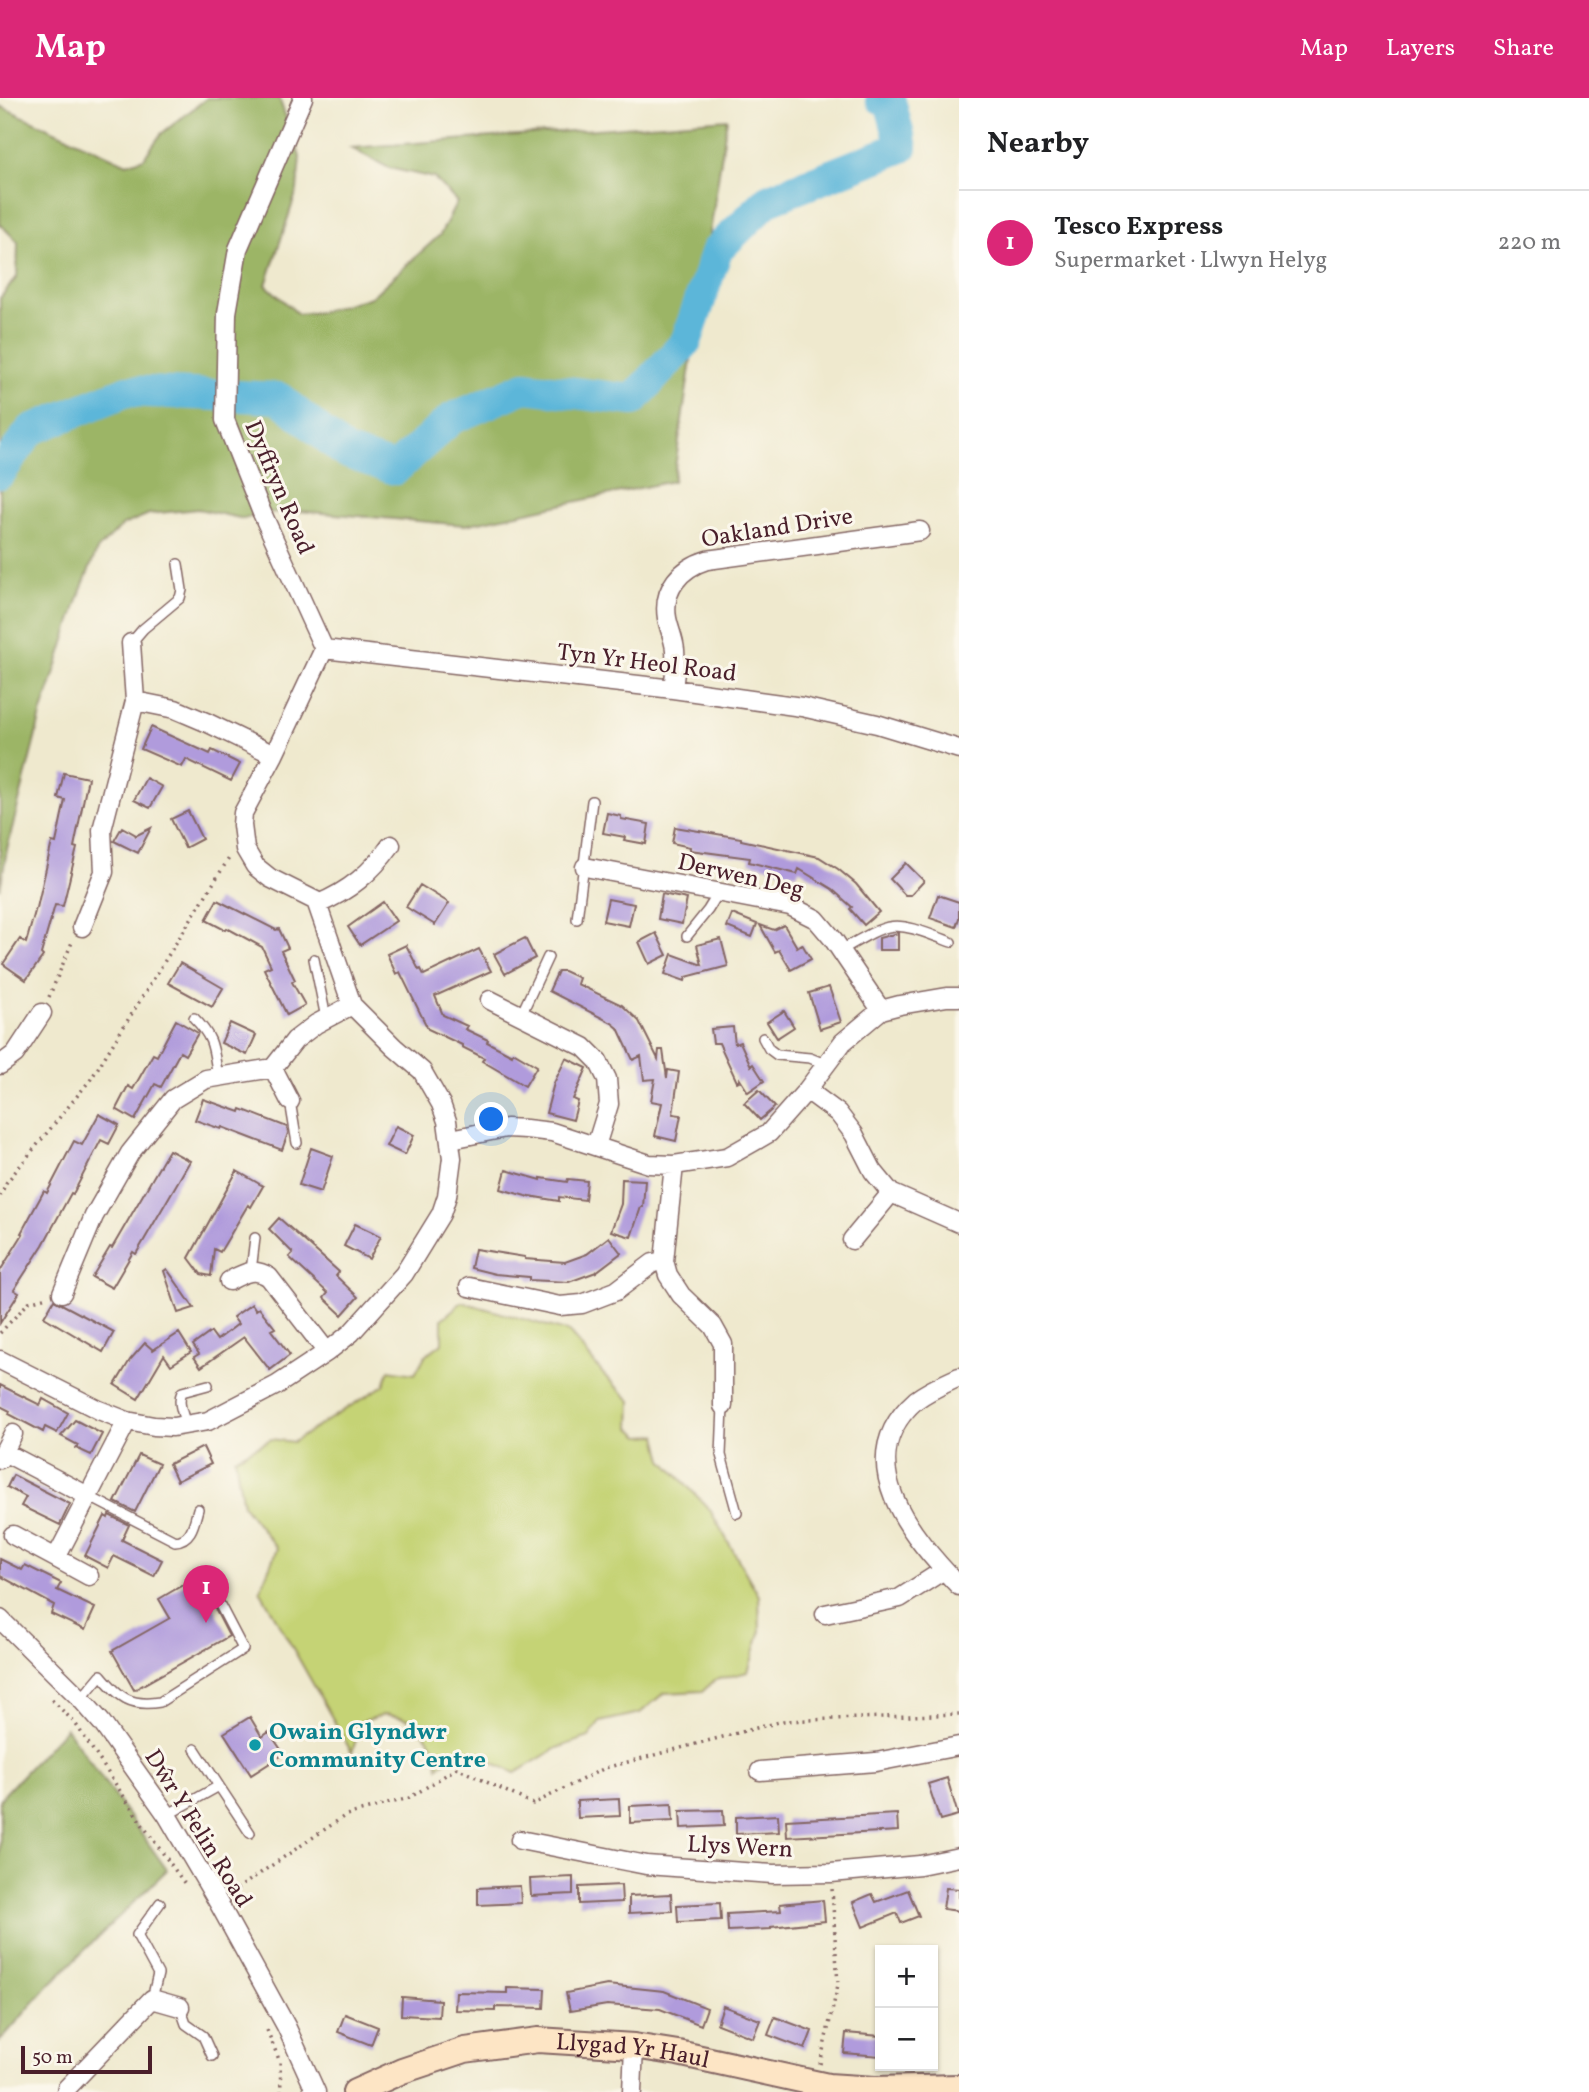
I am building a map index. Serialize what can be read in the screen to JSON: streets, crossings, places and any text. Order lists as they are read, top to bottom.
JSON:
{
  "streets": {
    "street": [
      "Dyffryn Road",
      "Oakland Drive",
      "Tyn Yr Heol Road",
      "Derwen Deg",
      "Dŵr Y Felin Road",
      "Llys Wern",
      "Llygad Yr Haul"
    ]
  },
  "crossings": [
    ["Dyffryn Road", "Tyn Yr Heol Road"],
    ["Oakland Drive", "Tyn Yr Heol Road"]
  ],
  "places": ["Owain Glyndwr Community Centre"],
  "scale_bar": "50 m",
  "page": {
    "header": "Map",
    "nav": ["Map", "Layers", "Share"],
    "heading": "Nearby",
    "list": [
      {
        "mark": "1",
        "name": "Tesco Express",
        "note": "Supermarket · Llwyn Helyg",
        "value": "220 m"
      }
    ],
    "pins": "1",
    "map_buttons": ["+", "−"],
    "scale": "50 m"
  }
}
